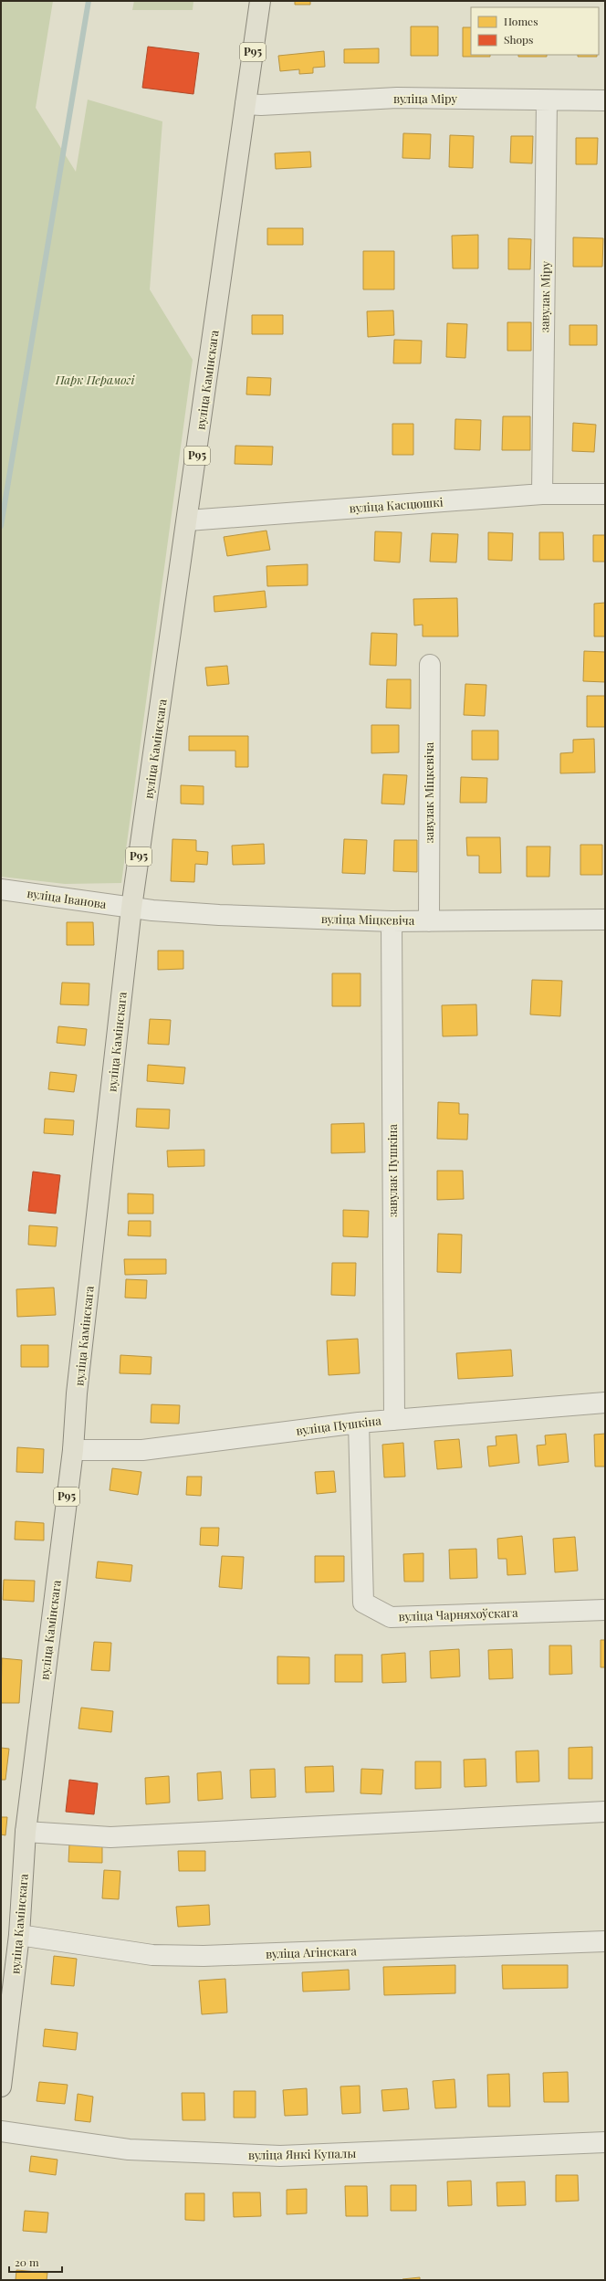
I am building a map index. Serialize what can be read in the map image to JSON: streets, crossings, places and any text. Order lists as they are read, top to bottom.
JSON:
{
  "streets": {
    "main road": ["Р95", "вуліца Камінскага"],
    "street": [
      "вуліца Міру",
      "завулак Міру",
      "вуліца Касцюшкі",
      "завулак Міцкевіча",
      "вуліца Іванова",
      "вуліца Міцкевіча",
      "завулак Пушкіна",
      "вуліца Пушкіна",
      "вуліца Чарняхоўскага",
      "вуліца Агінскага",
      "вуліца Янкі Купалы"
    ]
  },
  "crossings": [
    ["вуліца Міру", "завулак Міру"],
    ["вуліца Міру", "вуліца Камінскага"],
    ["завулак Міру", "вуліца Касцюшкі"],
    ["вуліца Камінскага", "вуліца Касцюшкі"],
    ["вуліца Камінскага", "вуліца Іванова"],
    ["вуліца Камінскага", "вуліца Міцкевіча"],
    ["вуліца Камінскага", "вуліца Пушкіна"],
    ["вуліца Камінскага", "вуліца Агінскага"],
    ["завулак Міцкевіча", "вуліца Міцкевіча"],
    ["вуліца Іванова", "вуліца Міцкевіча"],
    ["вуліца Міцкевіча", "завулак Пушкіна"],
    ["завулак Пушкіна", "вуліца Пушкіна"],
    ["вуліца Пушкіна", "вуліца Чарняхоўскага"]
  ],
  "parks": ["Парк Перамогі"],
  "legend": ["Homes", "Shops"],
  "scale_bar": "20 m"
}
